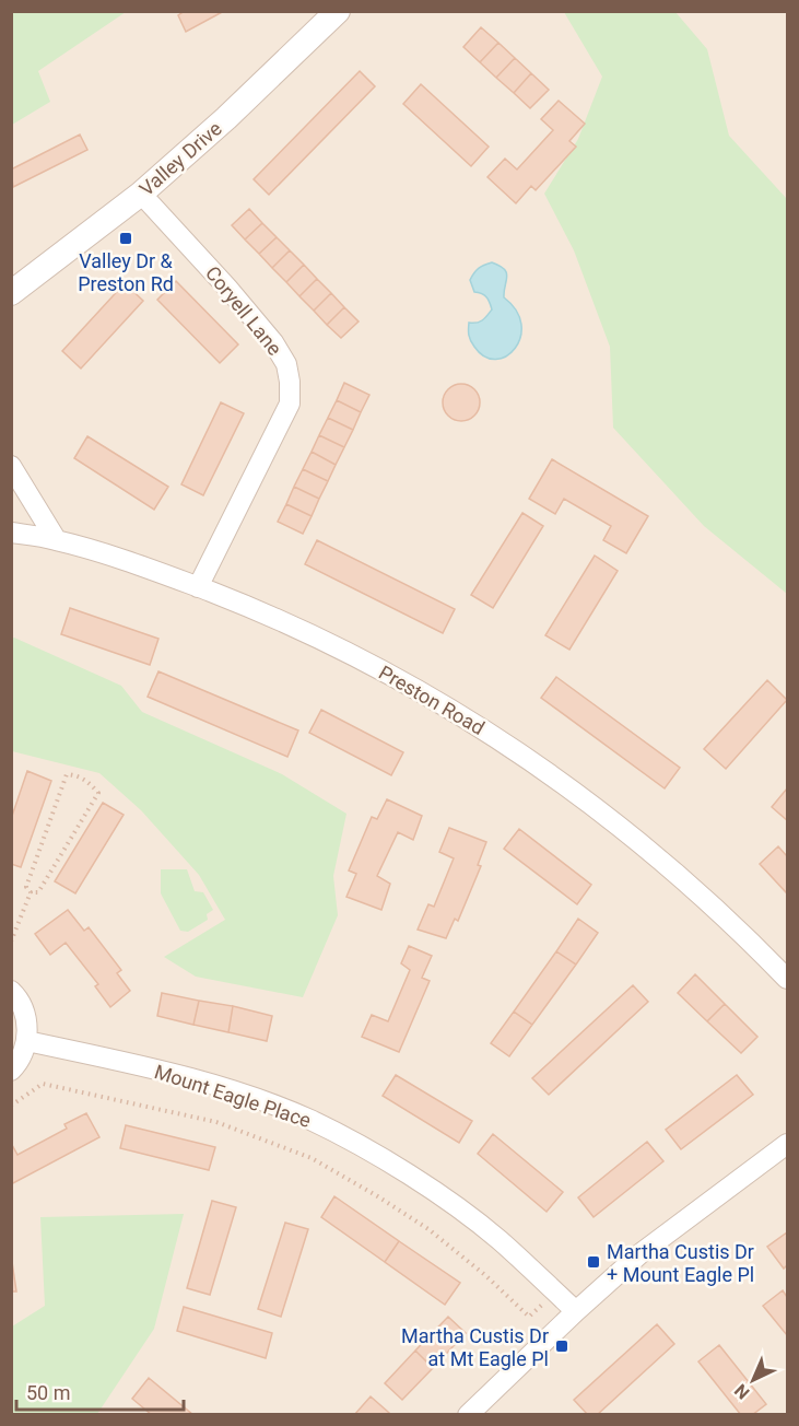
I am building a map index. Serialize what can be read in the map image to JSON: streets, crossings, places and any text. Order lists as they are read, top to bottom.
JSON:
{
  "streets": {
    "street": [
      "Valley Drive",
      "Coryell Lane",
      "Preston Road",
      "Mount Eagle Place"
    ]
  },
  "crossings": [
    ["Valley Drive", "Coryell Lane"],
    ["Coryell Lane", "Preston Road"]
  ],
  "places": {
    "transit": ["Valley Dr & Preston Rd", "Martha Custis Dr + Mount Eagle Pl", "Martha Custis Dr at Mt Eagle Pl"]
  },
  "scale_bar": "50 m",
  "north": "bottom left"
}
